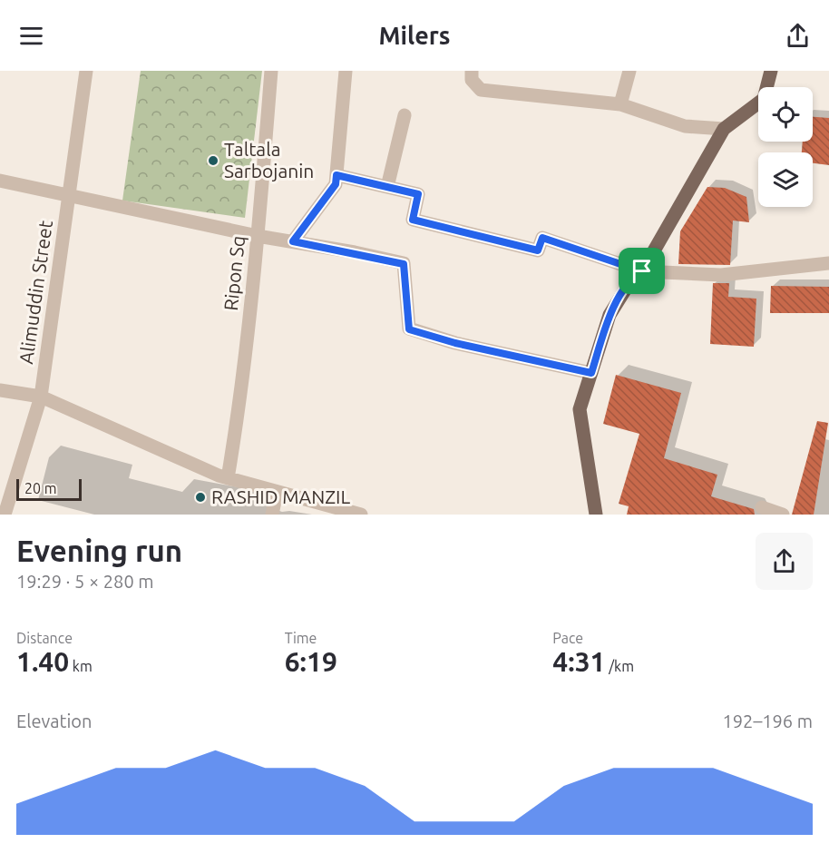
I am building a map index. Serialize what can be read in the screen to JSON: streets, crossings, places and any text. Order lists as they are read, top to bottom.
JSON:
{
  "streets": {
    "street": ["Ripon Sq", "Alimuddin Street"]
  },
  "places": ["Taltala Sarbojanin", "RASHID MANZIL"],
  "scale_bar": "20 m",
  "page": {
    "header": "Milers",
    "scale": "20 m",
    "heading": ["Evening run", "19:29 · 5 × 280 m"],
    "stats": [
      ["Distance", "1.40 km"],
      ["Time", "6:19"],
      ["Pace", "4:31 /km"]
    ],
    "chart": ["Elevation", "192–196 m"]
  }
}
